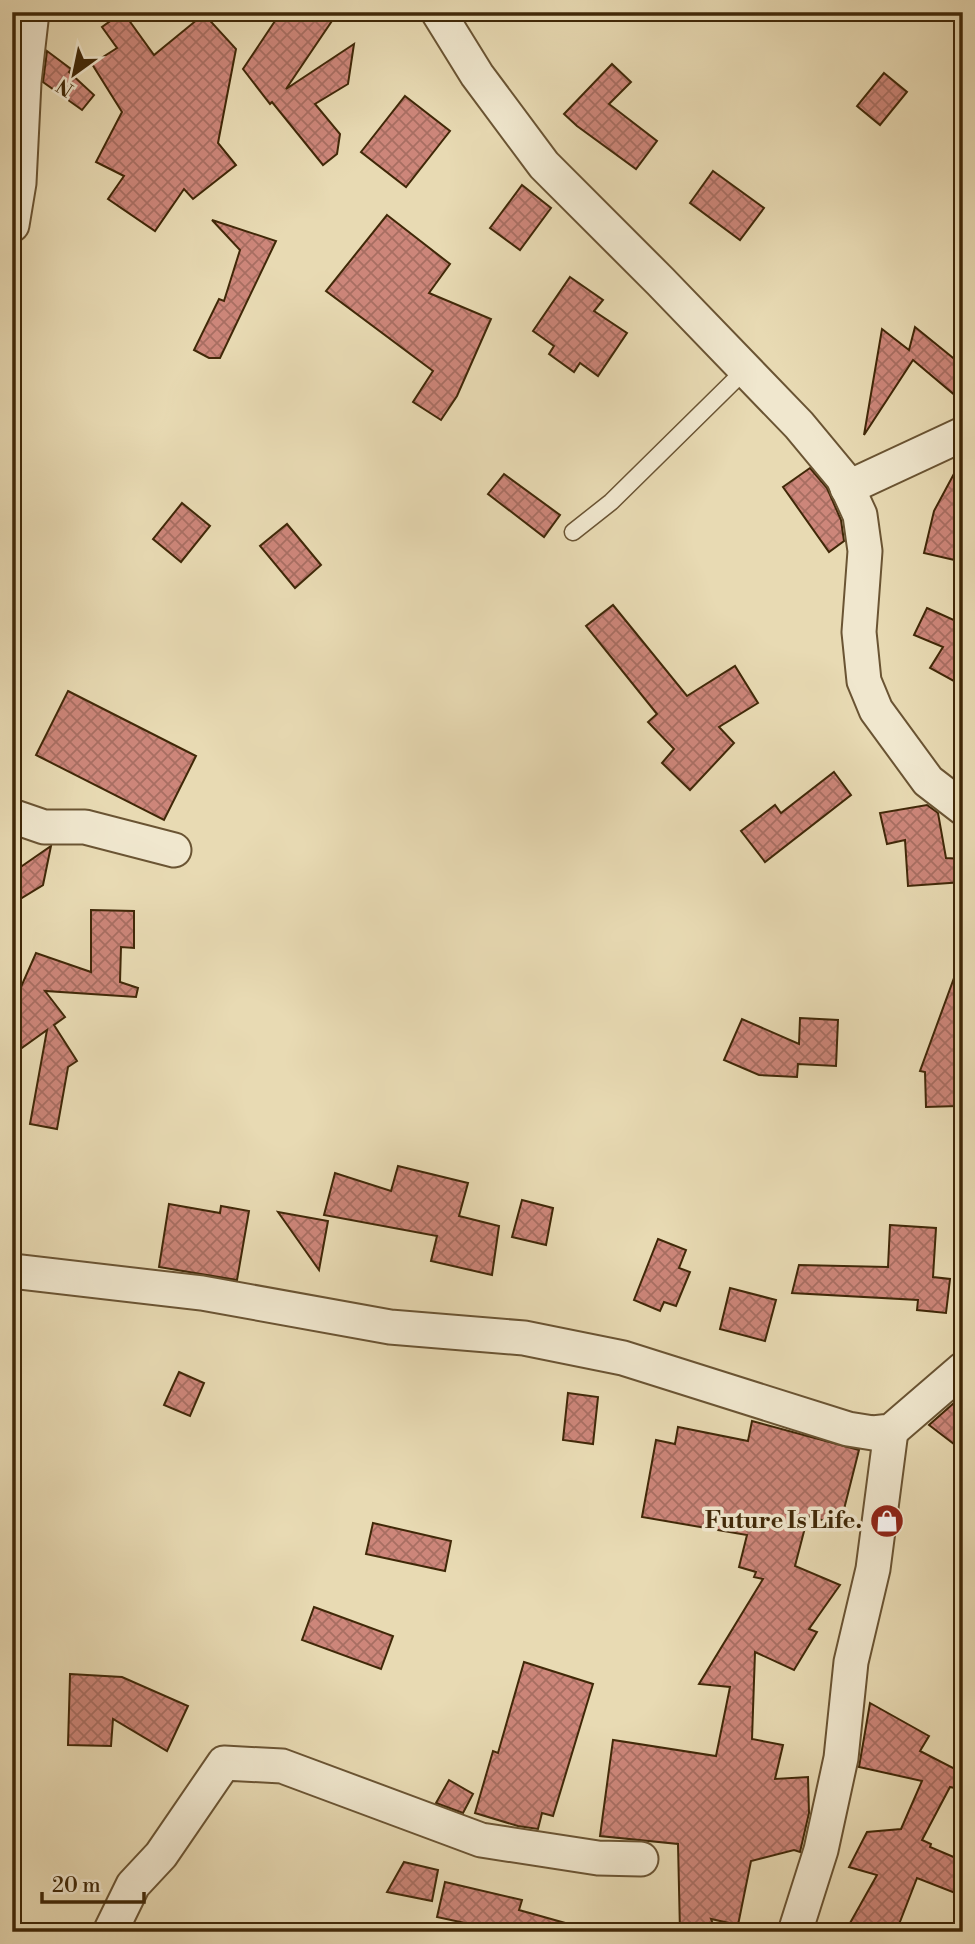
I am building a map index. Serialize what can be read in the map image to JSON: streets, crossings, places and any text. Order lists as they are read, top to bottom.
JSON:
{
  "places": {
    "shop": ["Future Is Life."]
  },
  "scale_bar": "20 m",
  "north": "bottom left"
}
